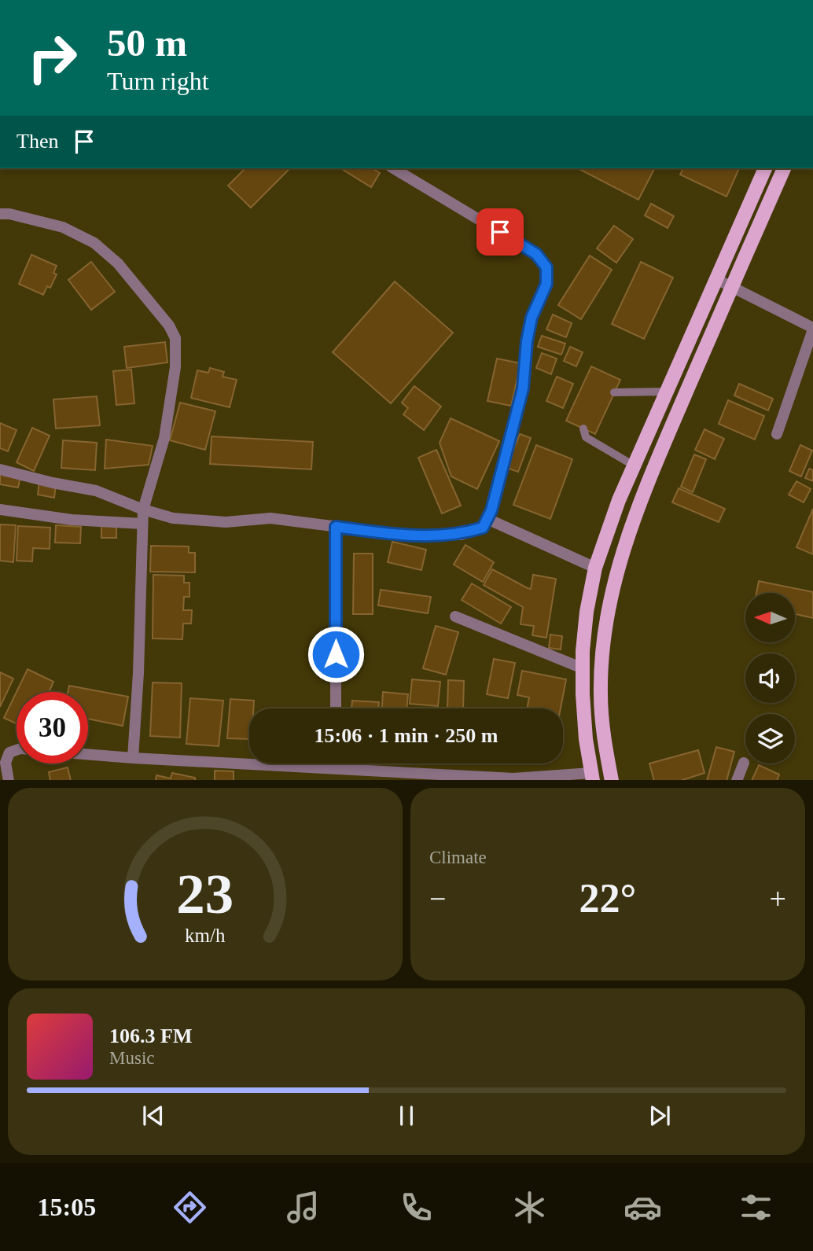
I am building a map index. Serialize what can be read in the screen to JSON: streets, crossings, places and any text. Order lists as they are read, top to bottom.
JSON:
{
  "north": "left",
  "page": {
    "turn": ["50 m", "Turn right"],
    "then": "Then",
    "limit": "30",
    "trip": "15:06 · 1 min · 250 m",
    "tile": "Climate",
    "heat": ["−", "22°", "+"],
    "song": ["106.3 FM", "Music"],
    "tabs": "15:05",
    "gauge": ["23", "km/h"]
  }
}
